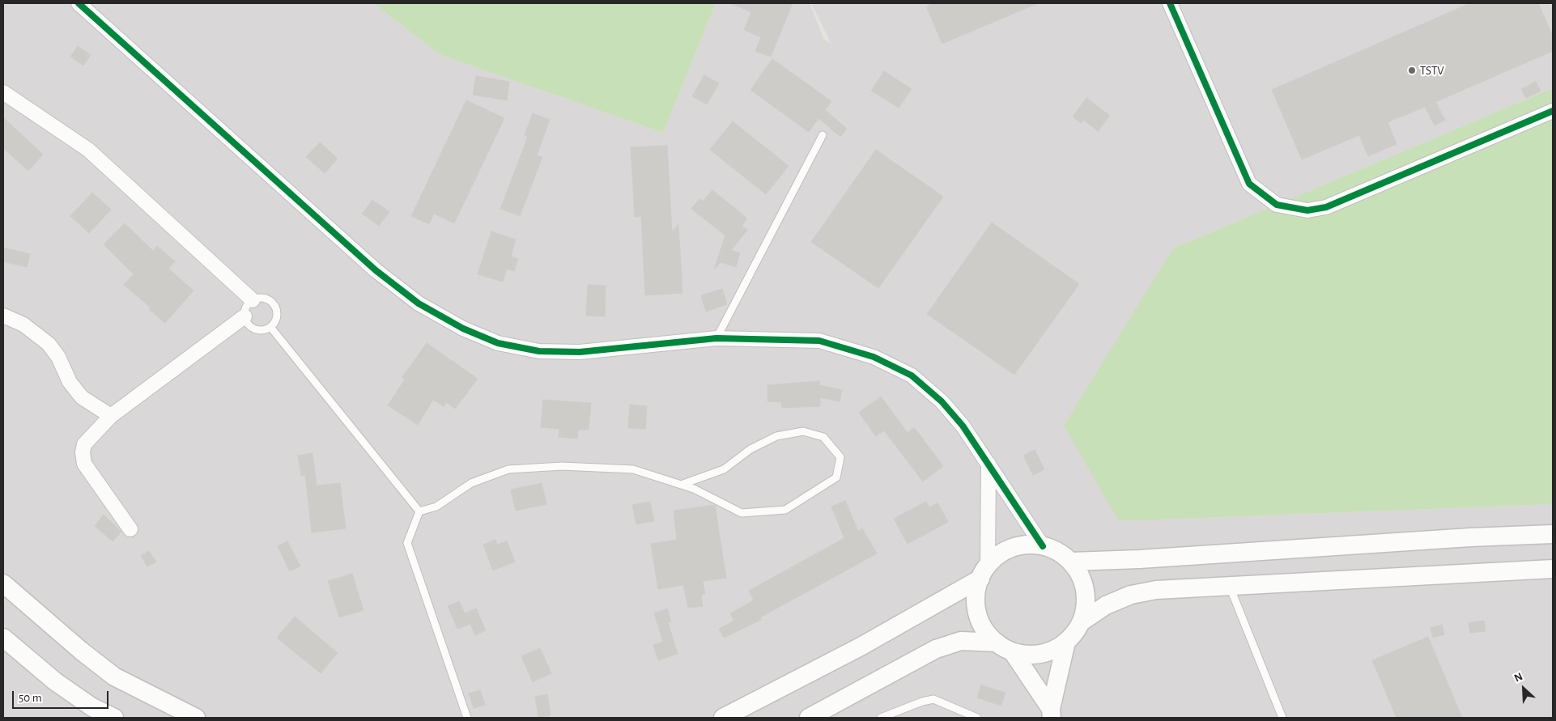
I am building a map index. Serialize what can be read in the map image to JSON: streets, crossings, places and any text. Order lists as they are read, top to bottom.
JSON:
{
  "places": ["TSTV"],
  "scale_bar": "50 m",
  "north": "top left"
}
